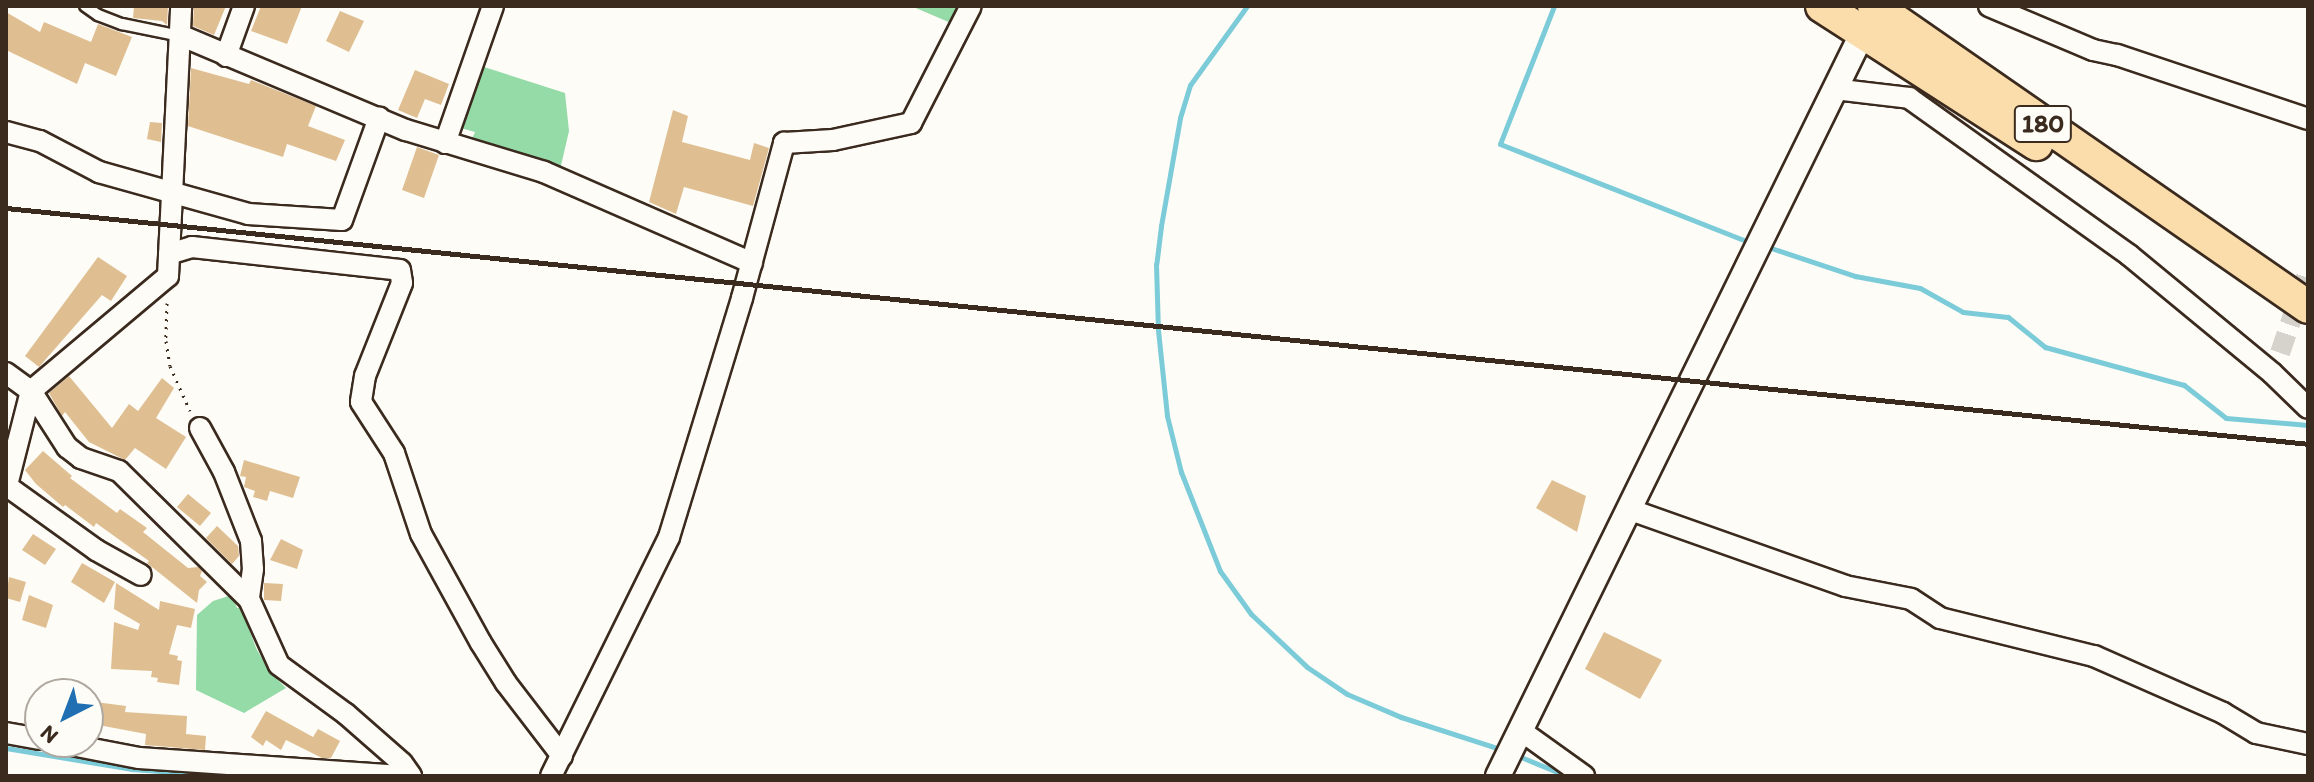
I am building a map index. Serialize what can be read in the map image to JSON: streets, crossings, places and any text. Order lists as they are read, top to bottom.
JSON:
{
  "streets": {
    "highway": ["180"]
  },
  "north": "bottom left"
}
